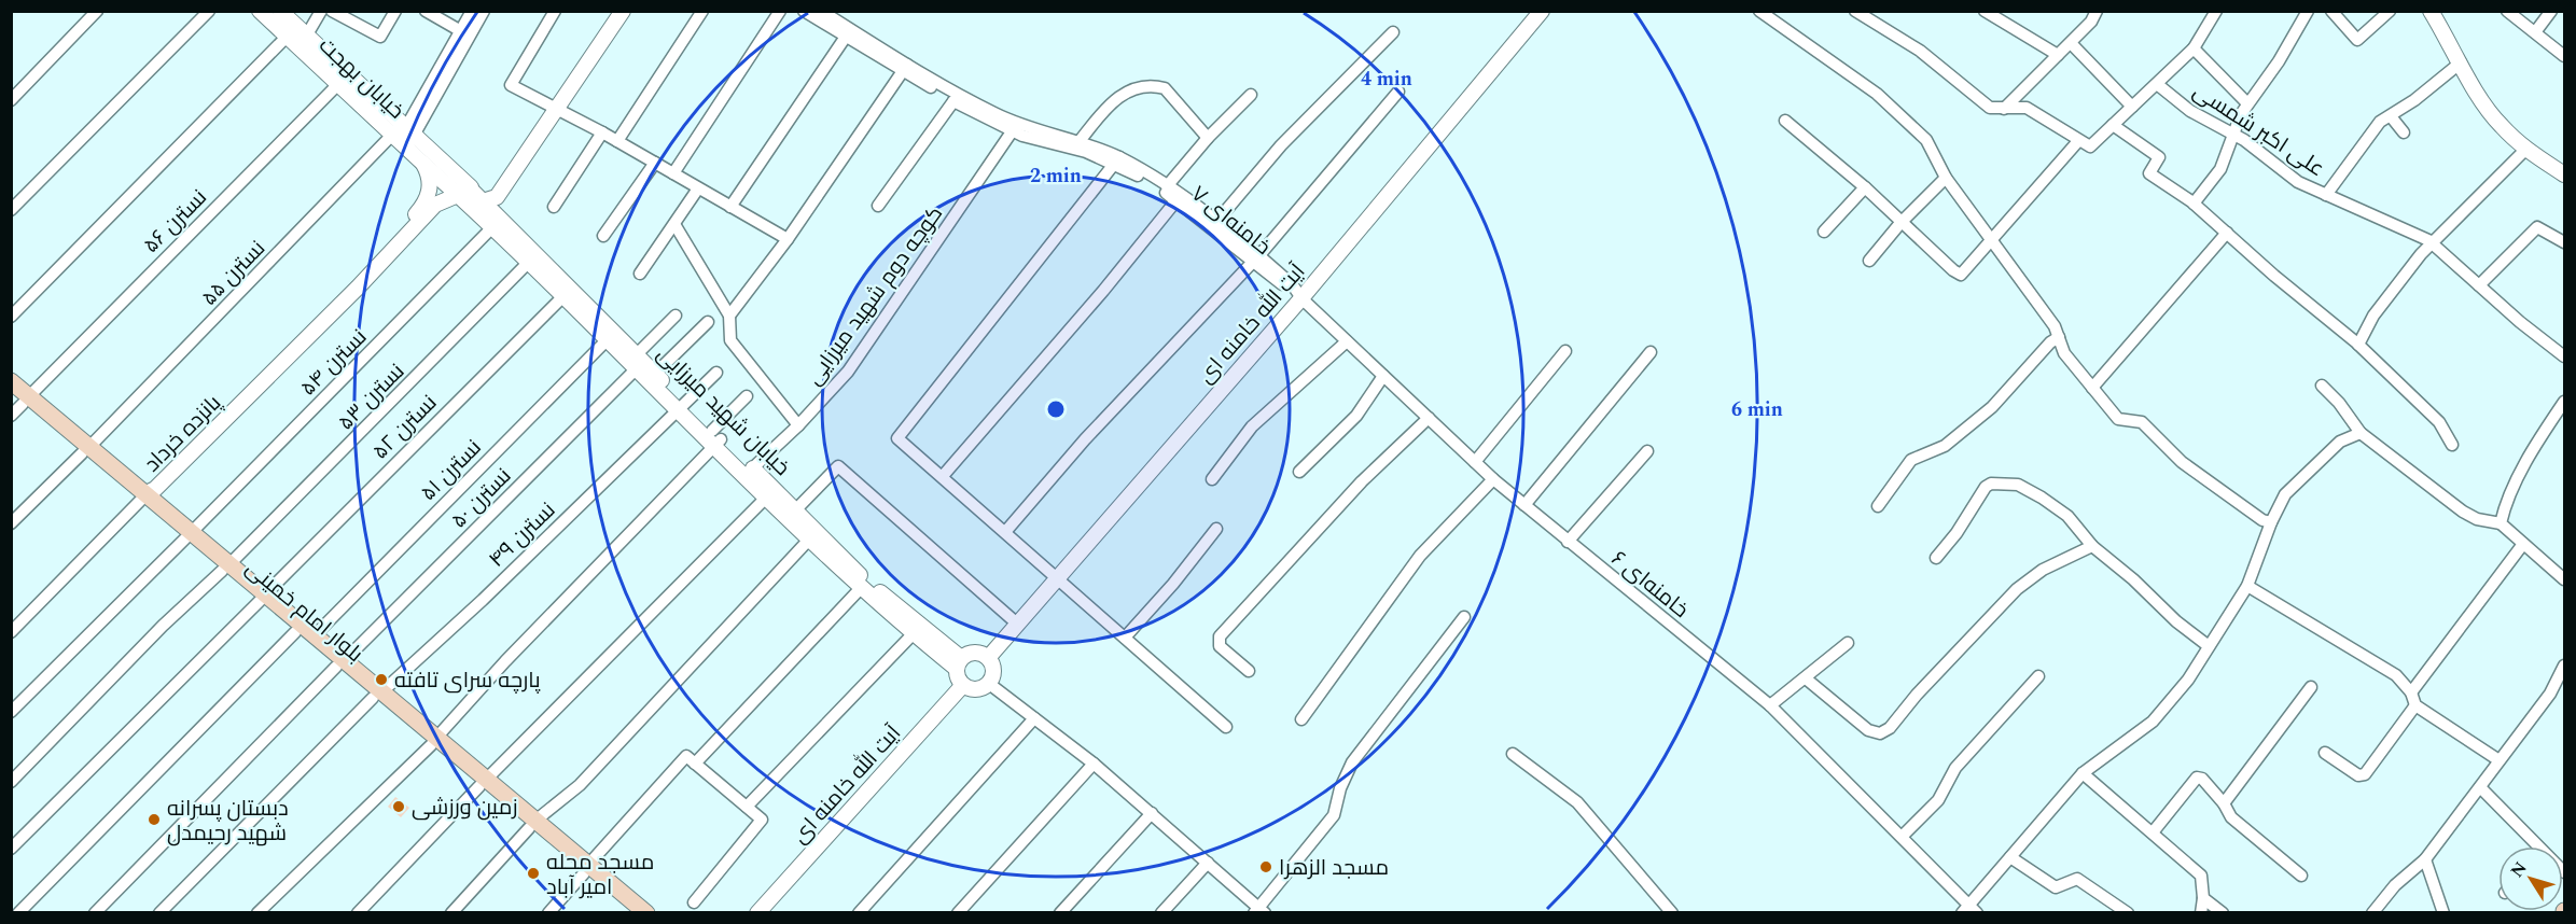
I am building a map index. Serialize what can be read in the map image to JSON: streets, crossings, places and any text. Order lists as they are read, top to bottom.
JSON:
{
  "streets": {
    "main road": ["بلوار امام خمینی"],
    "street": [
      "خیابان بهجت",
      "علی اکبر شمسی",
      "خامنه‌ای ۷",
      "نسترن ۵۶",
      "نسترن ۵۵",
      "کوچه دوم شهید میرزایی",
      "آیت الله خامنه ای",
      "نسترن ۵۴",
      "نسترن ۵۳",
      "خیابان شهید میرزایی",
      "نسترن ۵۲",
      "پانزده خرداد",
      "نسترن ۵۱",
      "نسترن ۵۰",
      "نسترن ۴۹",
      "خامنه‌ای ۶"
    ]
  },
  "crossings": [
    ["خیابان بهجت", "نسترن ۵۶"],
    ["خیابان بهجت", "نسترن ۵۵"],
    ["خامنه‌ای ۷", "کوچه دوم شهید میرزایی"],
    ["خامنه‌ای ۷", "آیت الله خامنه ای"],
    ["خامنه‌ای ۷", "خامنه‌ای ۶"],
    ["نسترن ۵۶", "بلوار امام خمینی"],
    ["نسترن ۵۵", "بلوار امام خمینی"],
    ["کوچه دوم شهید میرزایی", "خیابان شهید میرزایی"],
    ["آیت الله خامنه ای", "خیابان شهید میرزایی"],
    ["آیت الله خامنه ای", "خامنه‌ای ۶"],
    ["نسترن ۵۴", "خیابان شهید میرزایی"],
    ["نسترن ۵۴", "بلوار امام خمینی"],
    ["نسترن ۵۳", "خیابان شهید میرزایی"],
    ["نسترن ۵۳", "بلوار امام خمینی"],
    ["خیابان شهید میرزایی", "نسترن ۵۲"],
    ["خیابان شهید میرزایی", "پانزده خرداد"],
    ["خیابان شهید میرزایی", "نسترن ۵۱"],
    ["خیابان شهید میرزایی", "نسترن ۵۰"],
    ["خیابان شهید میرزایی", "نسترن ۴۹"],
    ["نسترن ۵۲", "بلوار امام خمینی"],
    ["پانزده خرداد", "بلوار امام خمینی"],
    ["نسترن ۵۱", "بلوار امام خمینی"],
    ["نسترن ۵۰", "بلوار امام خمینی"],
    ["نسترن ۴۹", "بلوار امام خمینی"]
  ],
  "places": [
    "پارچه سرای تافته",
    "زمین ورزشی",
    "دبستان پسرانه شهید رحیمدل",
    "مسجد الزهرا",
    "مسجد محله امیر آباد"
  ],
  "north": "top left",
  "rings": ["4 min", "2 min", "6 min"]
}
